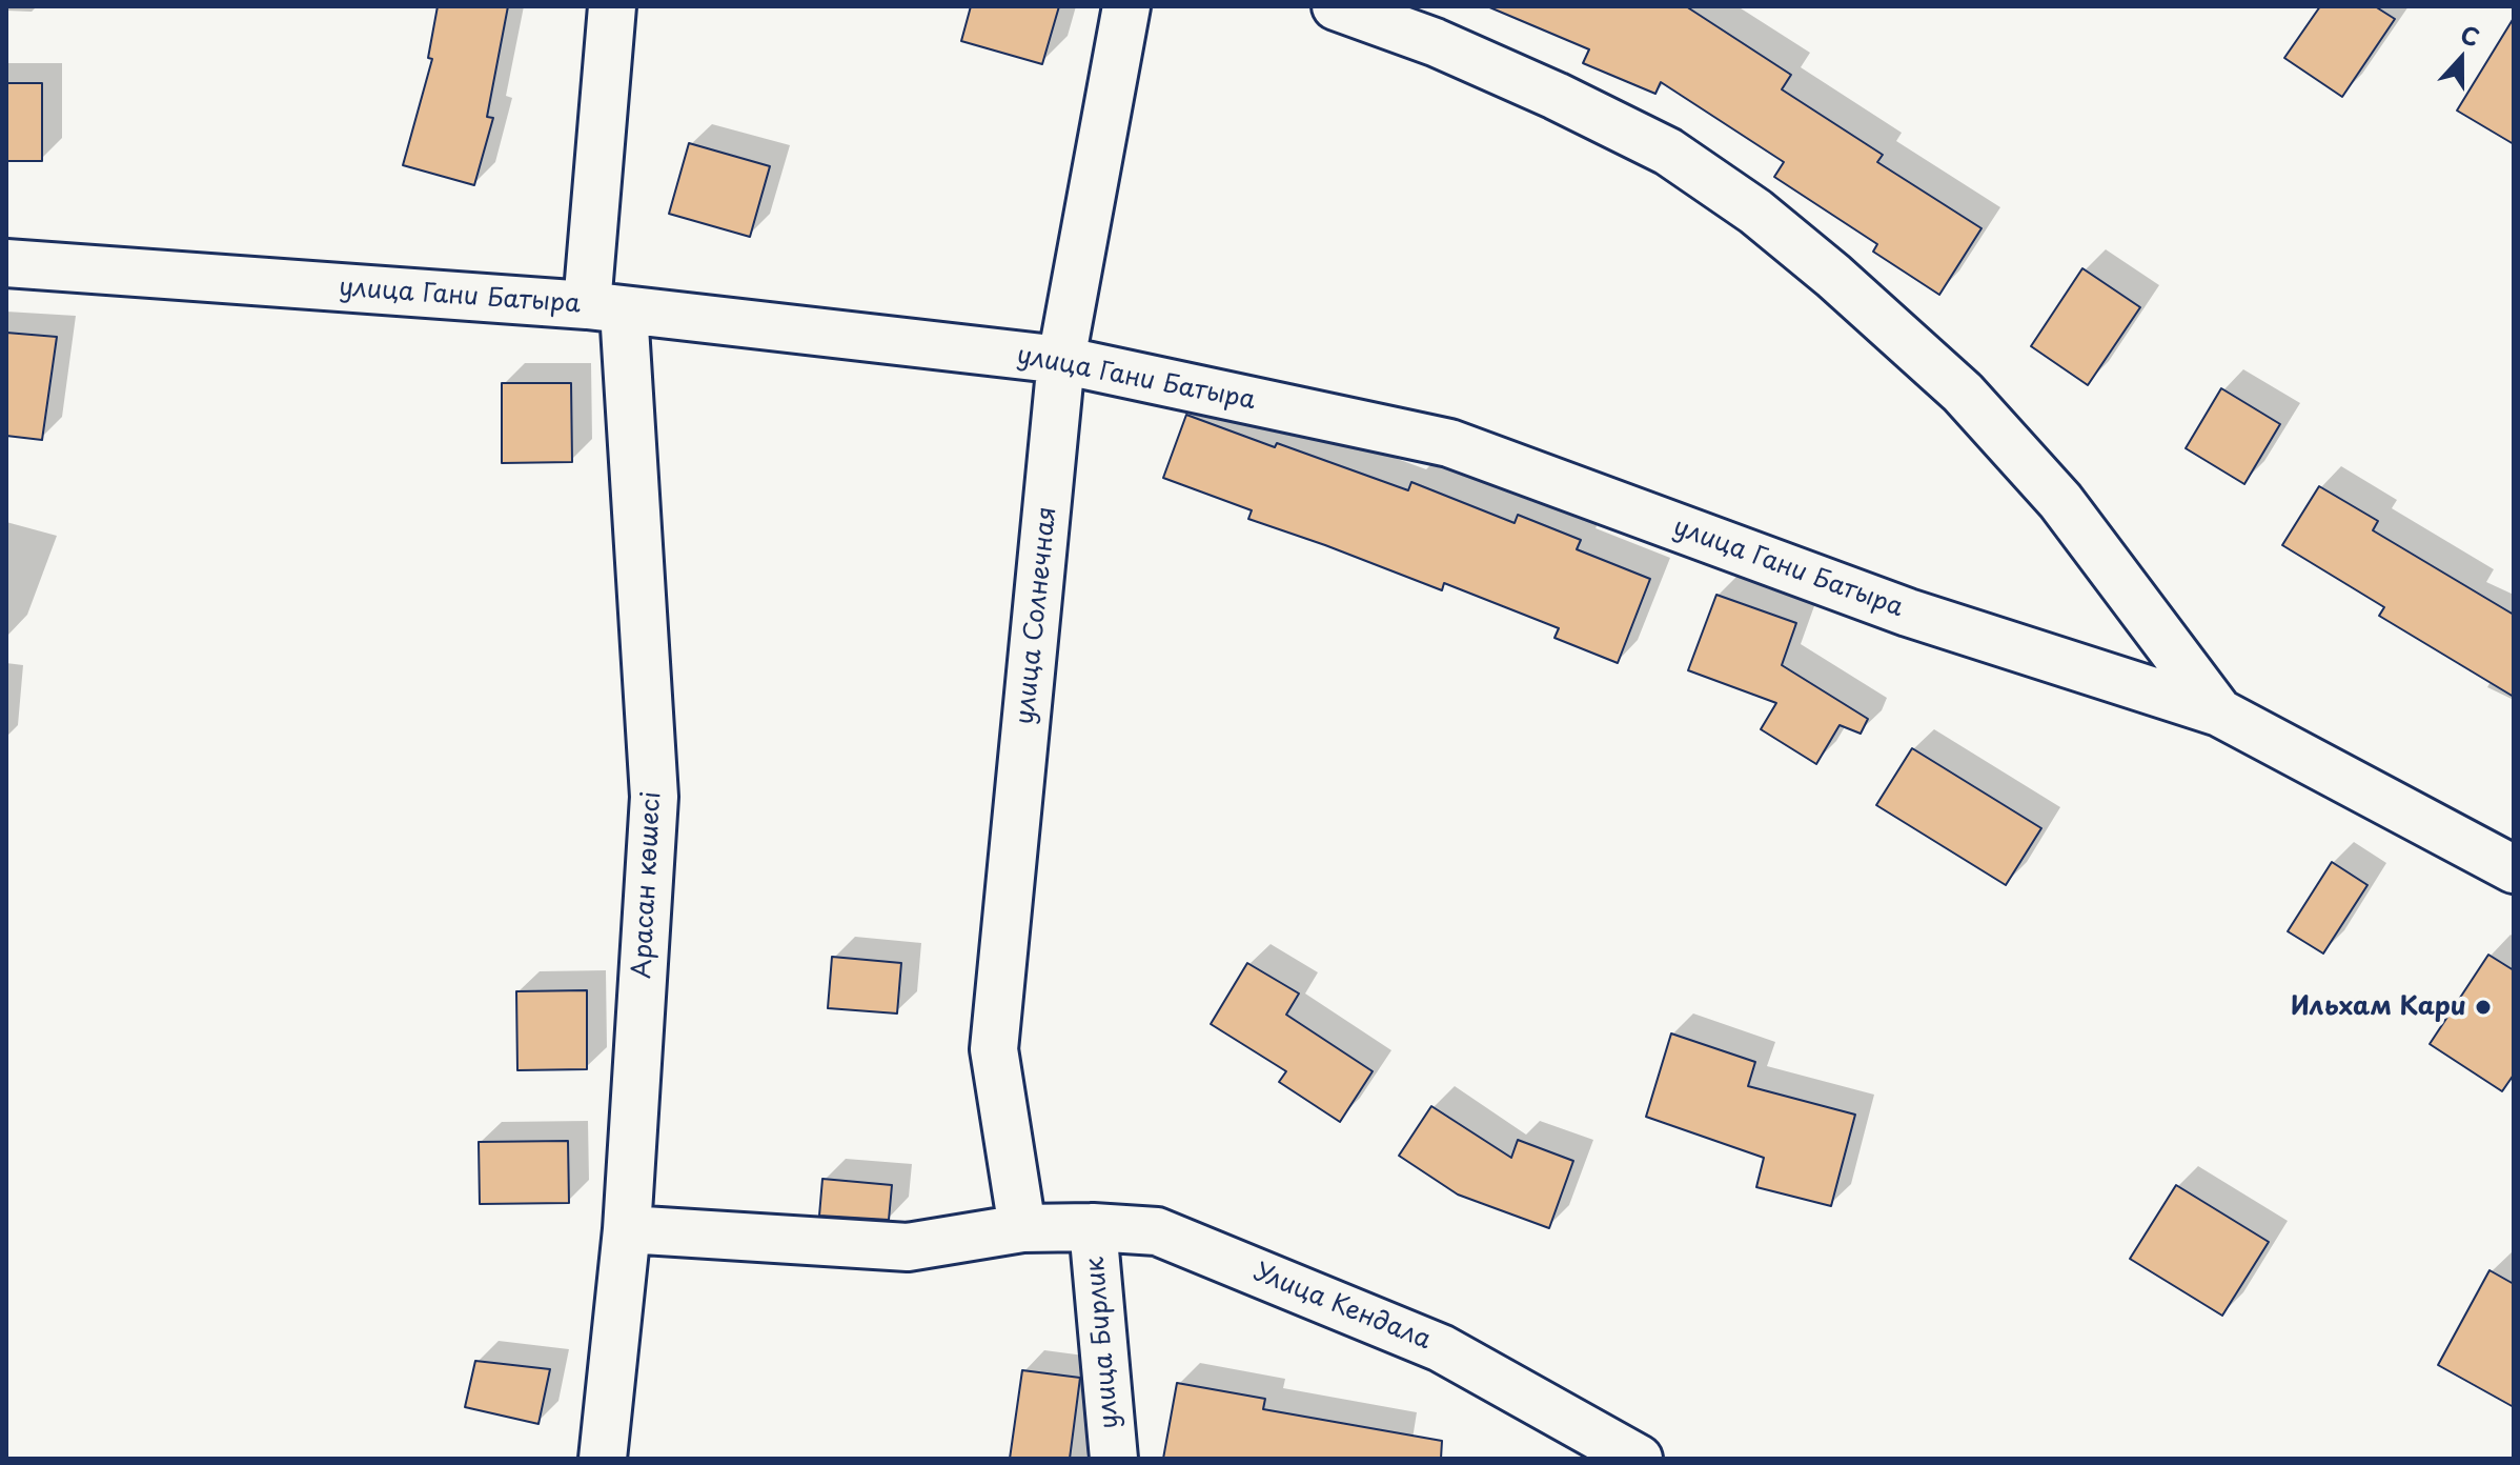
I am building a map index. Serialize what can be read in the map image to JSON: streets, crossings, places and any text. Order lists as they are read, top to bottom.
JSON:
{
  "streets": {
    "street": [
      "улица Гани Батыра",
      "улица Солнечная",
      "Арасан көшесі",
      "Улица Кендала",
      "улица Бирлик"
    ]
  },
  "crossings": [
    ["улица Гани Батыра", "улица Солнечная"],
    ["улица Гани Батыра", "Арасан көшесі"],
    ["улица Солнечная", "Улица Кендала"],
    ["Арасан көшесі", "Улица Кендала"],
    ["Улица Кендала", "улица Бирлик"]
  ],
  "places": ["Ильхам Кари"],
  "north": "top"
}
